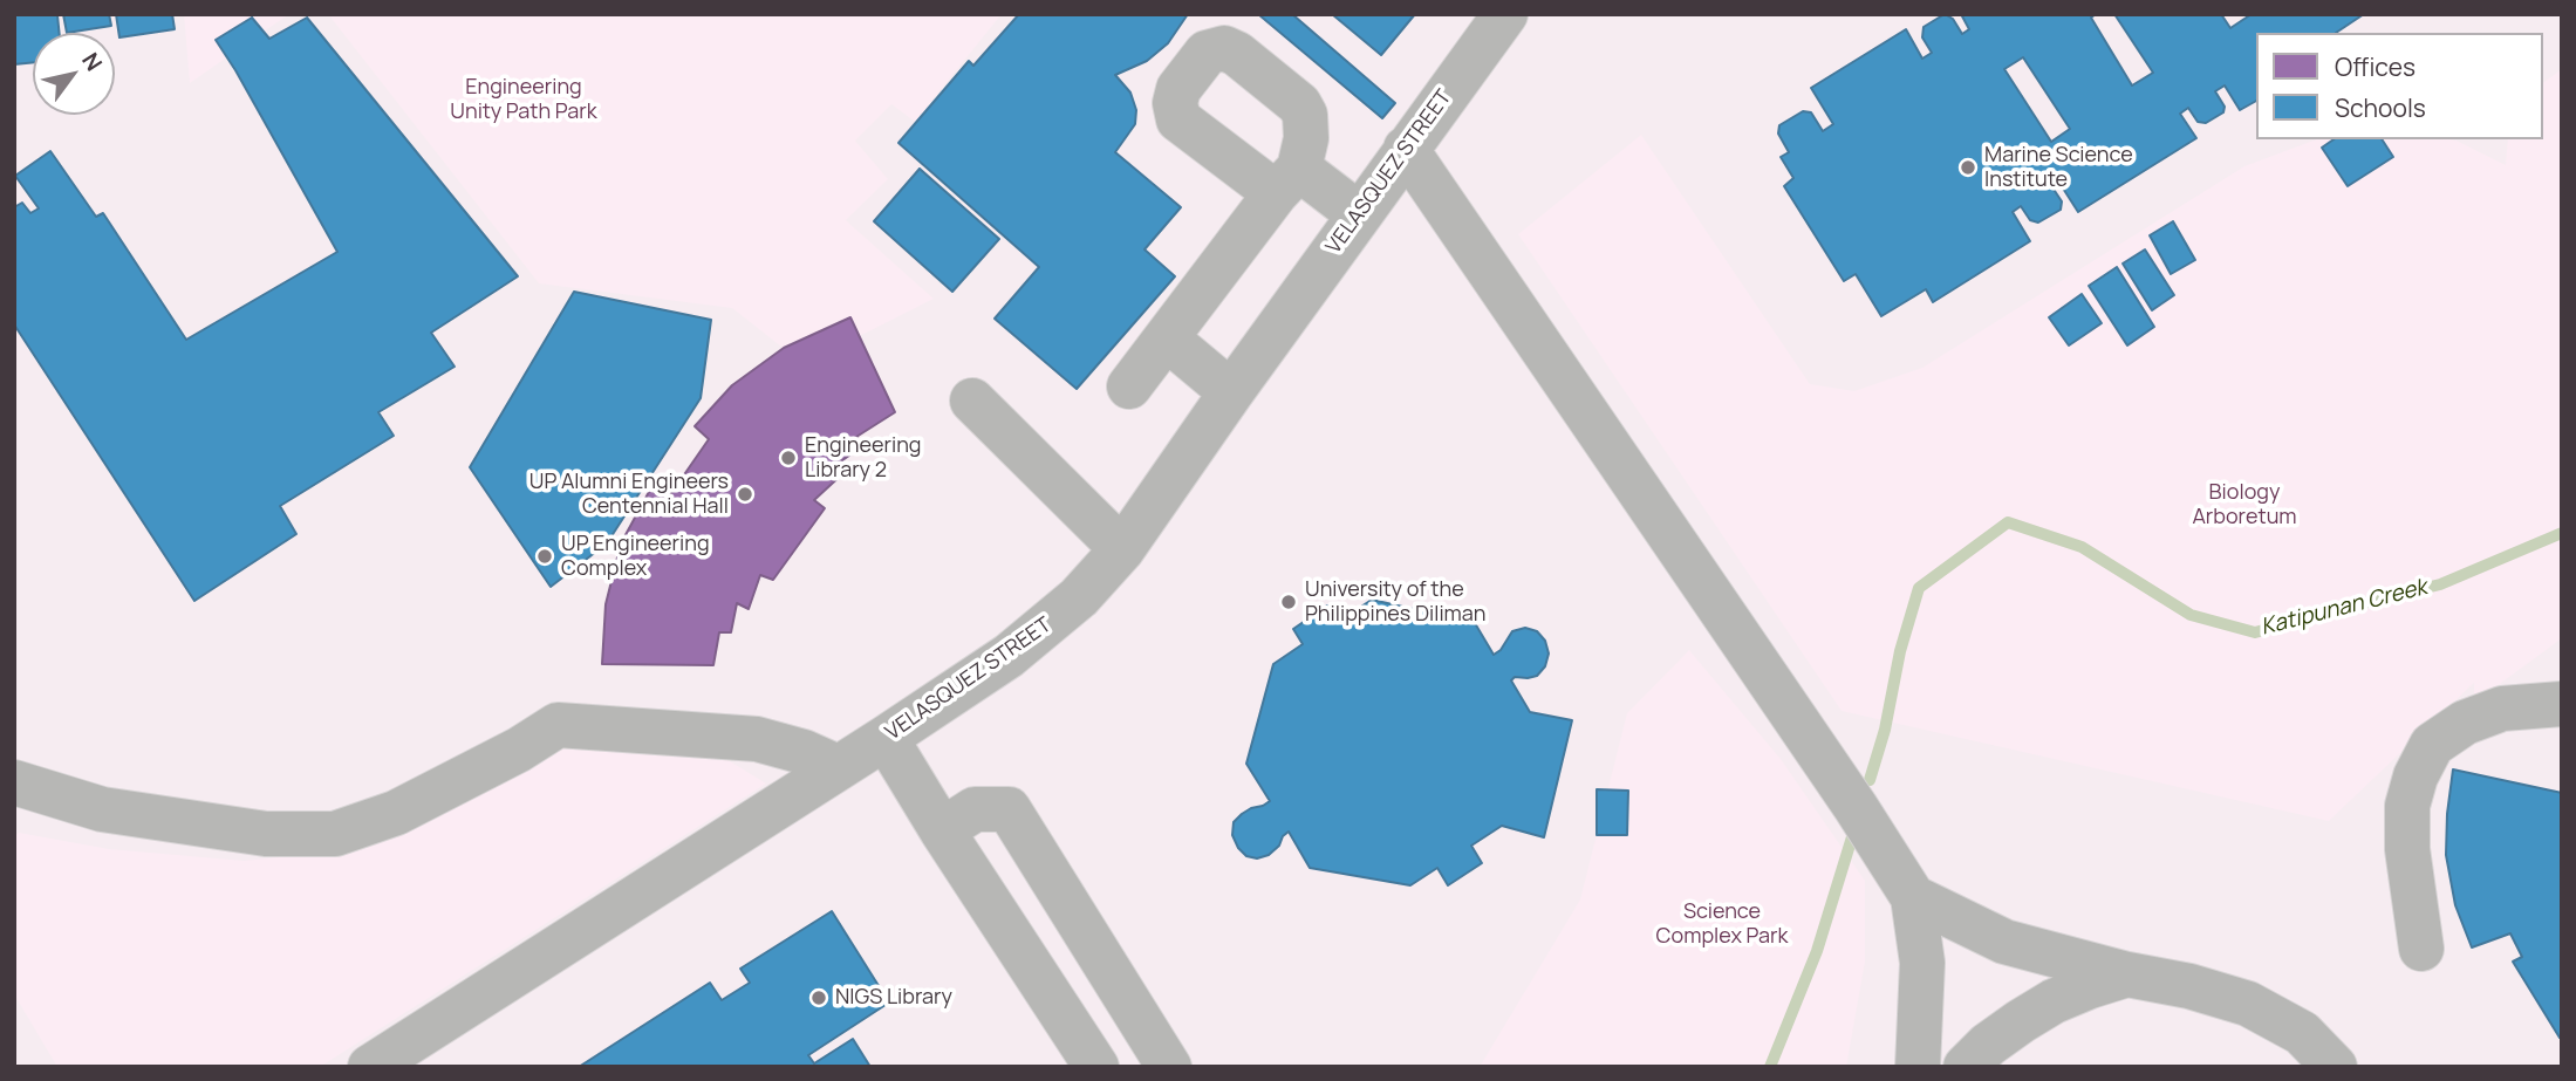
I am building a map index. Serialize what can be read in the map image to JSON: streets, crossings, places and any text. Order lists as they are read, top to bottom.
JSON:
{
  "streets": {
    "street": ["VELASQUEZ STREET"]
  },
  "water": ["Katipunan Creek"],
  "parks": ["Engineering Unity Path Park", "Biology Arboretum", "Science Complex Park"],
  "places": [
    "Marine Science Institute",
    "Engineering Library 2",
    "UP Alumni Engineers Centennial Hall",
    "UP Engineering Complex",
    "University of the Philippines Diliman",
    "NIGS Library"
  ],
  "legend": ["Offices", "Schools"],
  "north": "top right"
}
